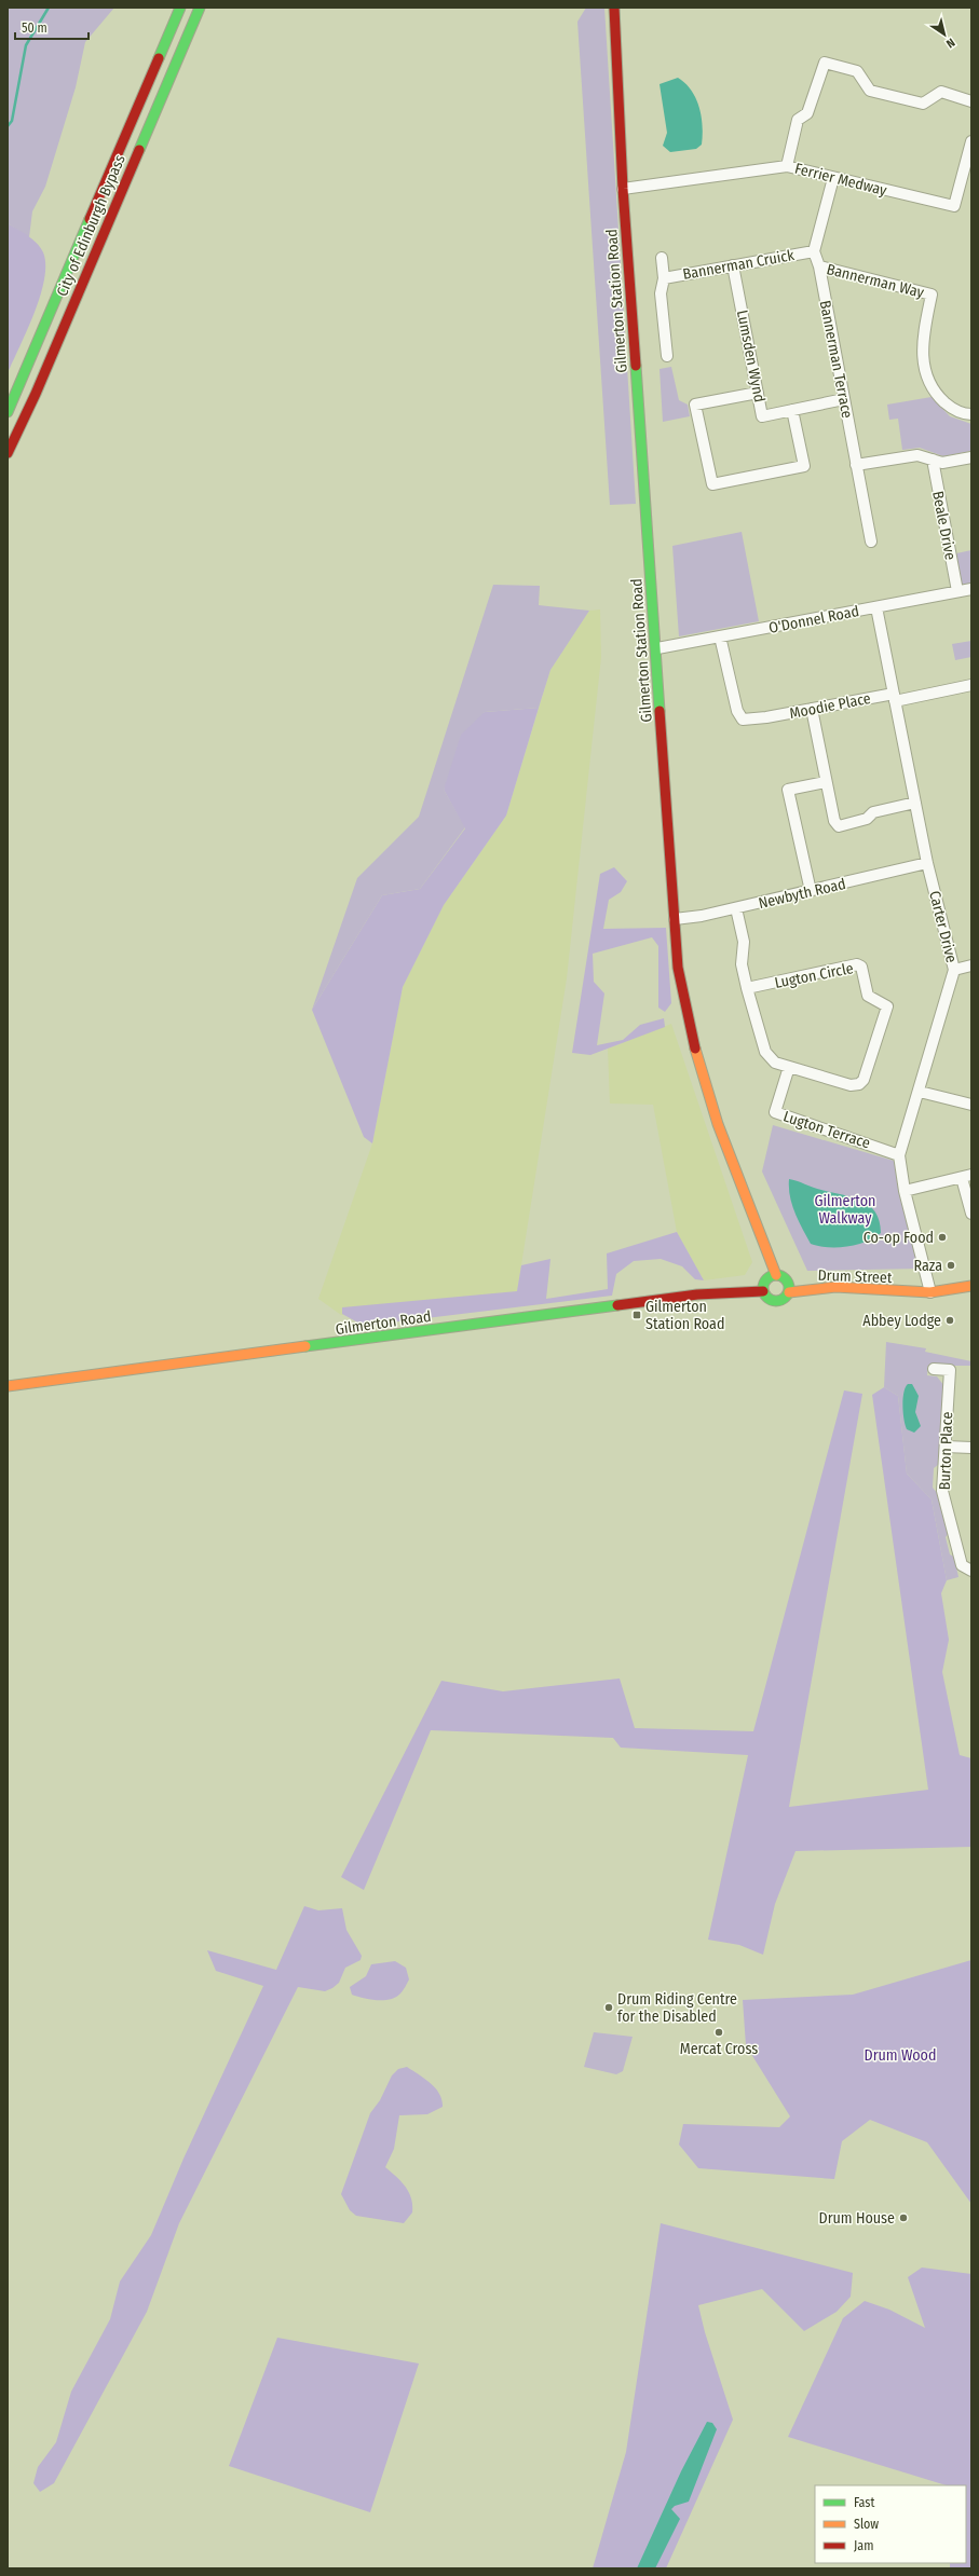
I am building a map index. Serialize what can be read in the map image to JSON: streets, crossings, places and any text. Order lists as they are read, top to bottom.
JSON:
{
  "streets": {
    "main road": [
      "City of Edinburgh Bypass",
      "Gilmerton Station Road",
      "Drum Street",
      "Gilmerton Road"
    ],
    "street": [
      "Ferrier Medway",
      "Bannerman Cruick",
      "Bannerman Way",
      "Lumsden Wynd",
      "Bannerman Terrace",
      "Beale Drive",
      "O'Donnel Road",
      "Moodie Place",
      "Newbyth Road",
      "Carter Drive",
      "Lugton Circle",
      "Lugton Terrace",
      "Burton Place"
    ]
  },
  "crossings": [
    ["Ferrier Medway", "Gilmerton Station Road"],
    ["Bannerman Cruick", "Lumsden Wynd"],
    ["Bannerman Cruick", "Bannerman Terrace"],
    ["Bannerman Way", "Bannerman Terrace"],
    ["Gilmerton Station Road", "O'Donnel Road"],
    ["Gilmerton Station Road", "Newbyth Road"],
    ["Gilmerton Station Road", "Drum Street"],
    ["Gilmerton Station Road", "Gilmerton Road"],
    ["Lumsden Wynd", "Bannerman Terrace"],
    ["Beale Drive", "O'Donnel Road"],
    ["O'Donnel Road", "Moodie Place"],
    ["O'Donnel Road", "Carter Drive"],
    ["Moodie Place", "Carter Drive"],
    ["Newbyth Road", "Carter Drive"],
    ["Newbyth Road", "Lugton Circle"],
    ["Carter Drive", "Lugton Terrace"],
    ["Carter Drive", "Drum Street"],
    ["Lugton Circle", "Lugton Terrace"],
    ["Drum Street", "Gilmerton Road"]
  ],
  "parks": ["Gilmerton Walkway", "Drum Wood"],
  "places": {
    "other": [
      "Co-op Food",
      "Raza",
      "Abbey Lodge",
      "Drum Riding Centre for the Disabled",
      "Mercat Cross",
      "Drum House"
    ],
    "transit": ["Gilmerton Station Road"]
  },
  "legend": ["Fast", "Slow", "Jam"],
  "scale_bar": "50 m",
  "north": "bottom right"
}
